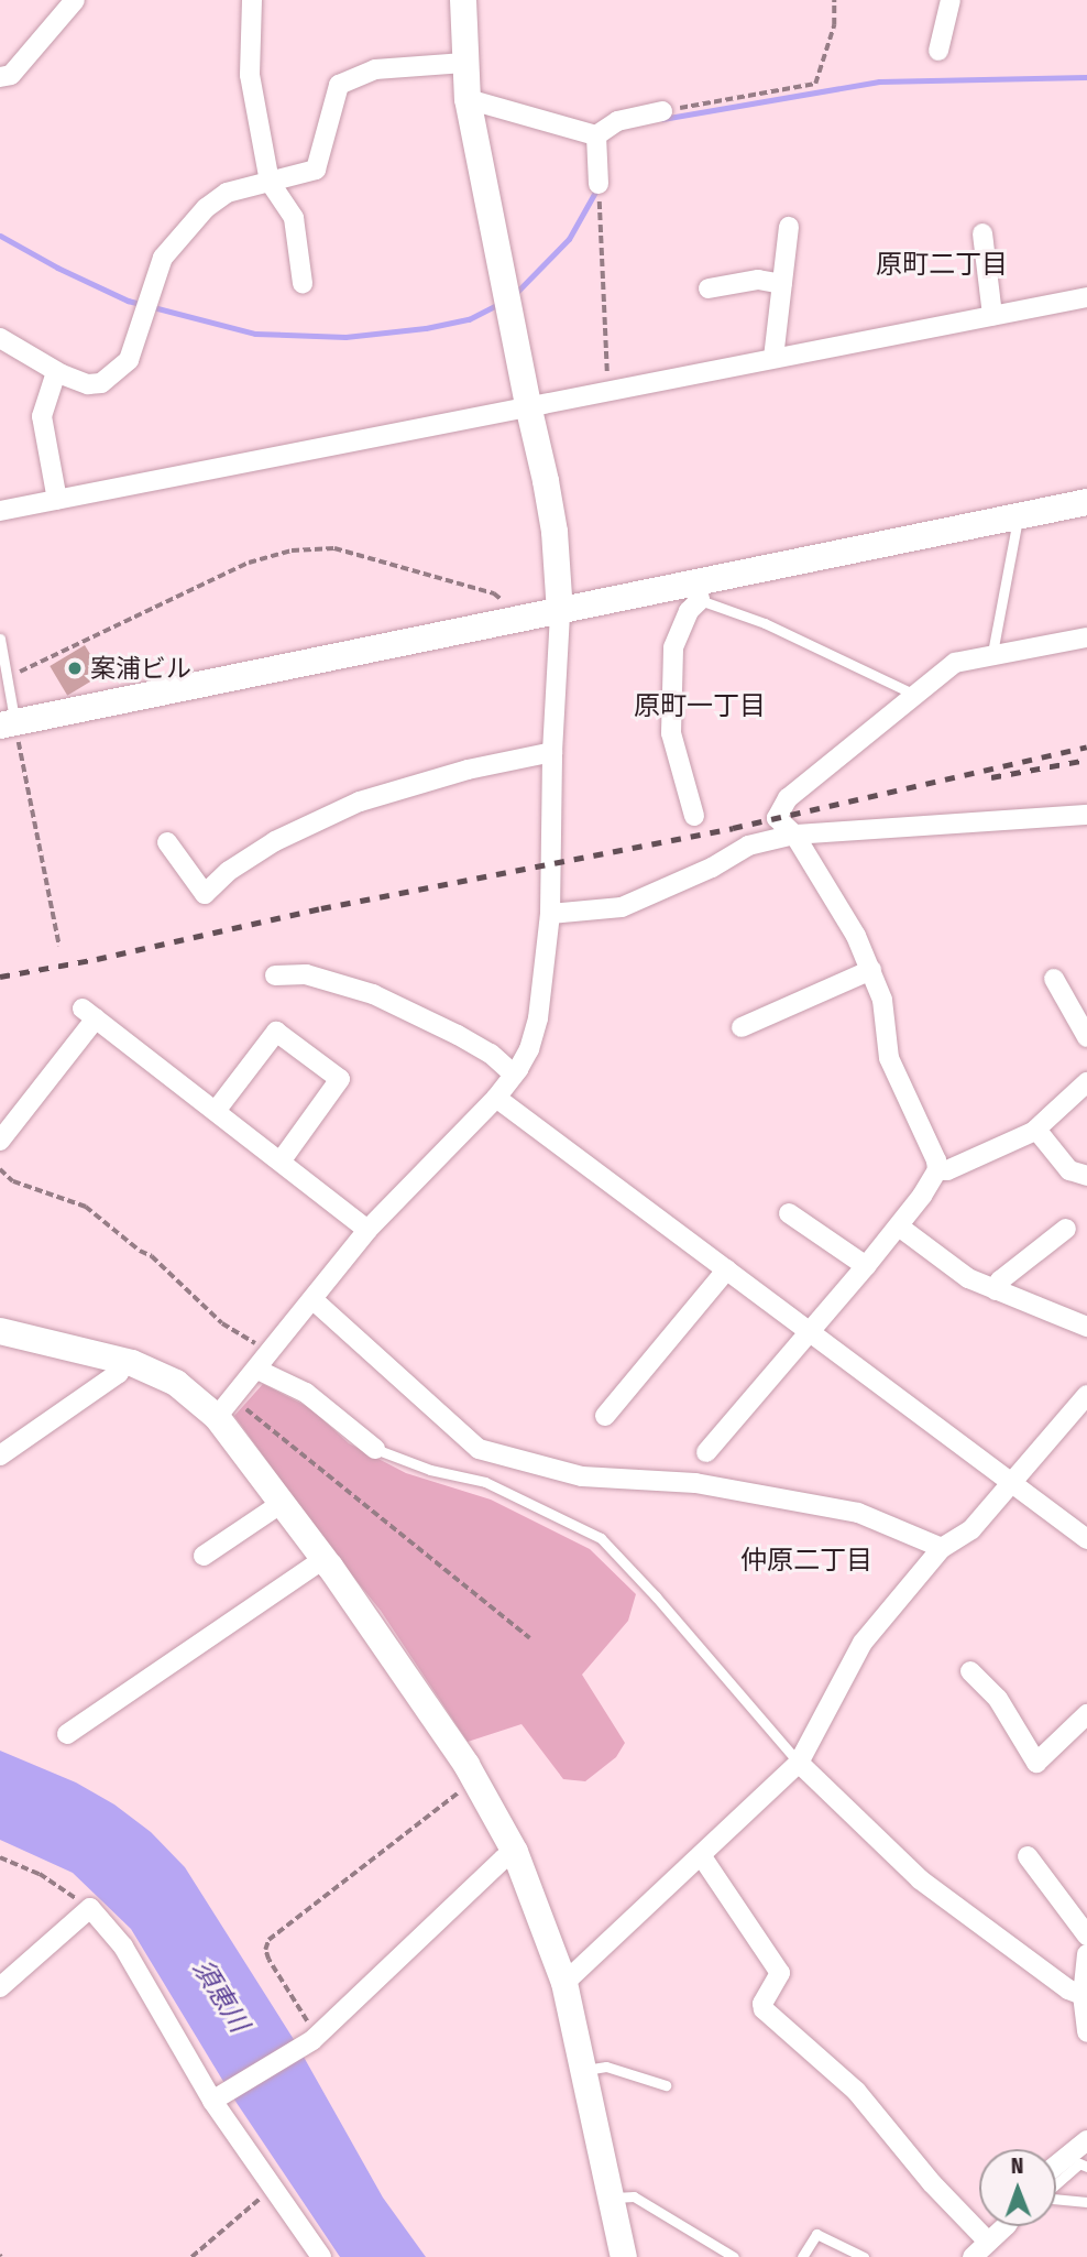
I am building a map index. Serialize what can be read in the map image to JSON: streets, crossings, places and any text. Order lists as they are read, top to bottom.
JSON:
{
  "districts": ["原町二丁目", "原町一丁目", "仲原二丁目"],
  "water": ["須恵川"],
  "places": ["案浦ビル"],
  "north": "top"
}
